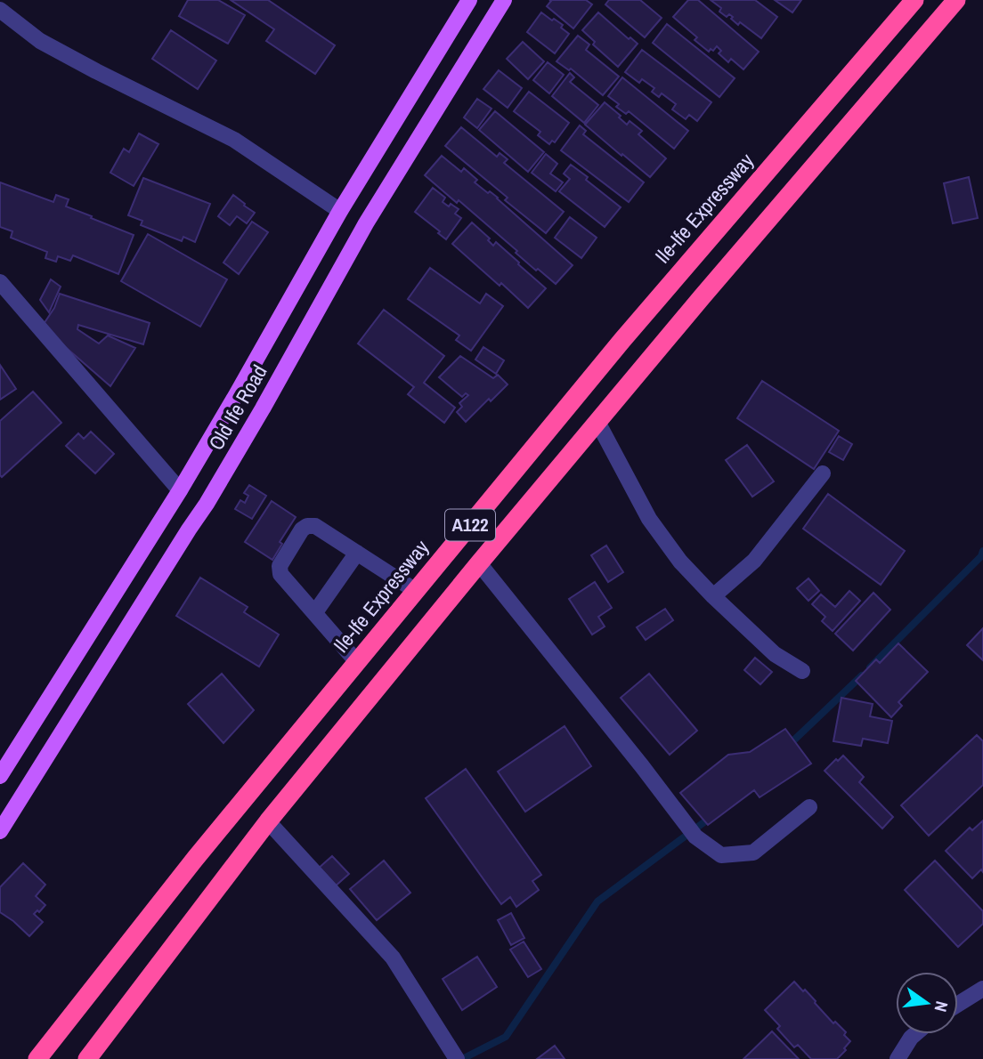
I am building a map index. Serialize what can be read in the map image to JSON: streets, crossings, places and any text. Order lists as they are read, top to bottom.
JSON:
{
  "streets": {
    "highway": ["Ile-Ife Expressway", "A122"],
    "main road": ["Old Ife Road"]
  },
  "north": "right"
}
